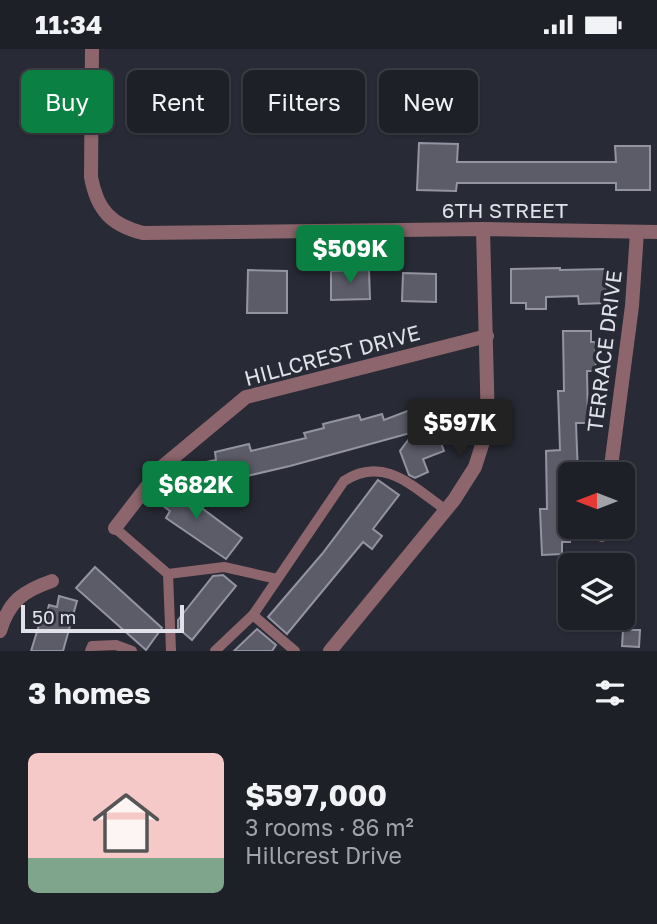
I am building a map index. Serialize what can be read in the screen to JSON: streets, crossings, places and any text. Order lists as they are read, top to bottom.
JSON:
{
  "streets": {
    "street": ["6TH STREET", "TERRACE DRIVE", "HILLCREST DRIVE"]
  },
  "crossings": [
    ["6TH STREET", "TERRACE DRIVE"]
  ],
  "scale_bar": "50 m",
  "north": "left",
  "page": {
    "status": "11:34",
    "chip": [
      "Buy",
      "Rent",
      "Filters",
      "New"
    ],
    "price": ["$509K", "$597K", "$682K"],
    "scale": "50 m",
    "heading": "3 homes",
    "list": [
      {
        "name": "$597,000",
        "note": "3 rooms · 86 m² · Hillcrest Drive"
      }
    ]
  }
}
